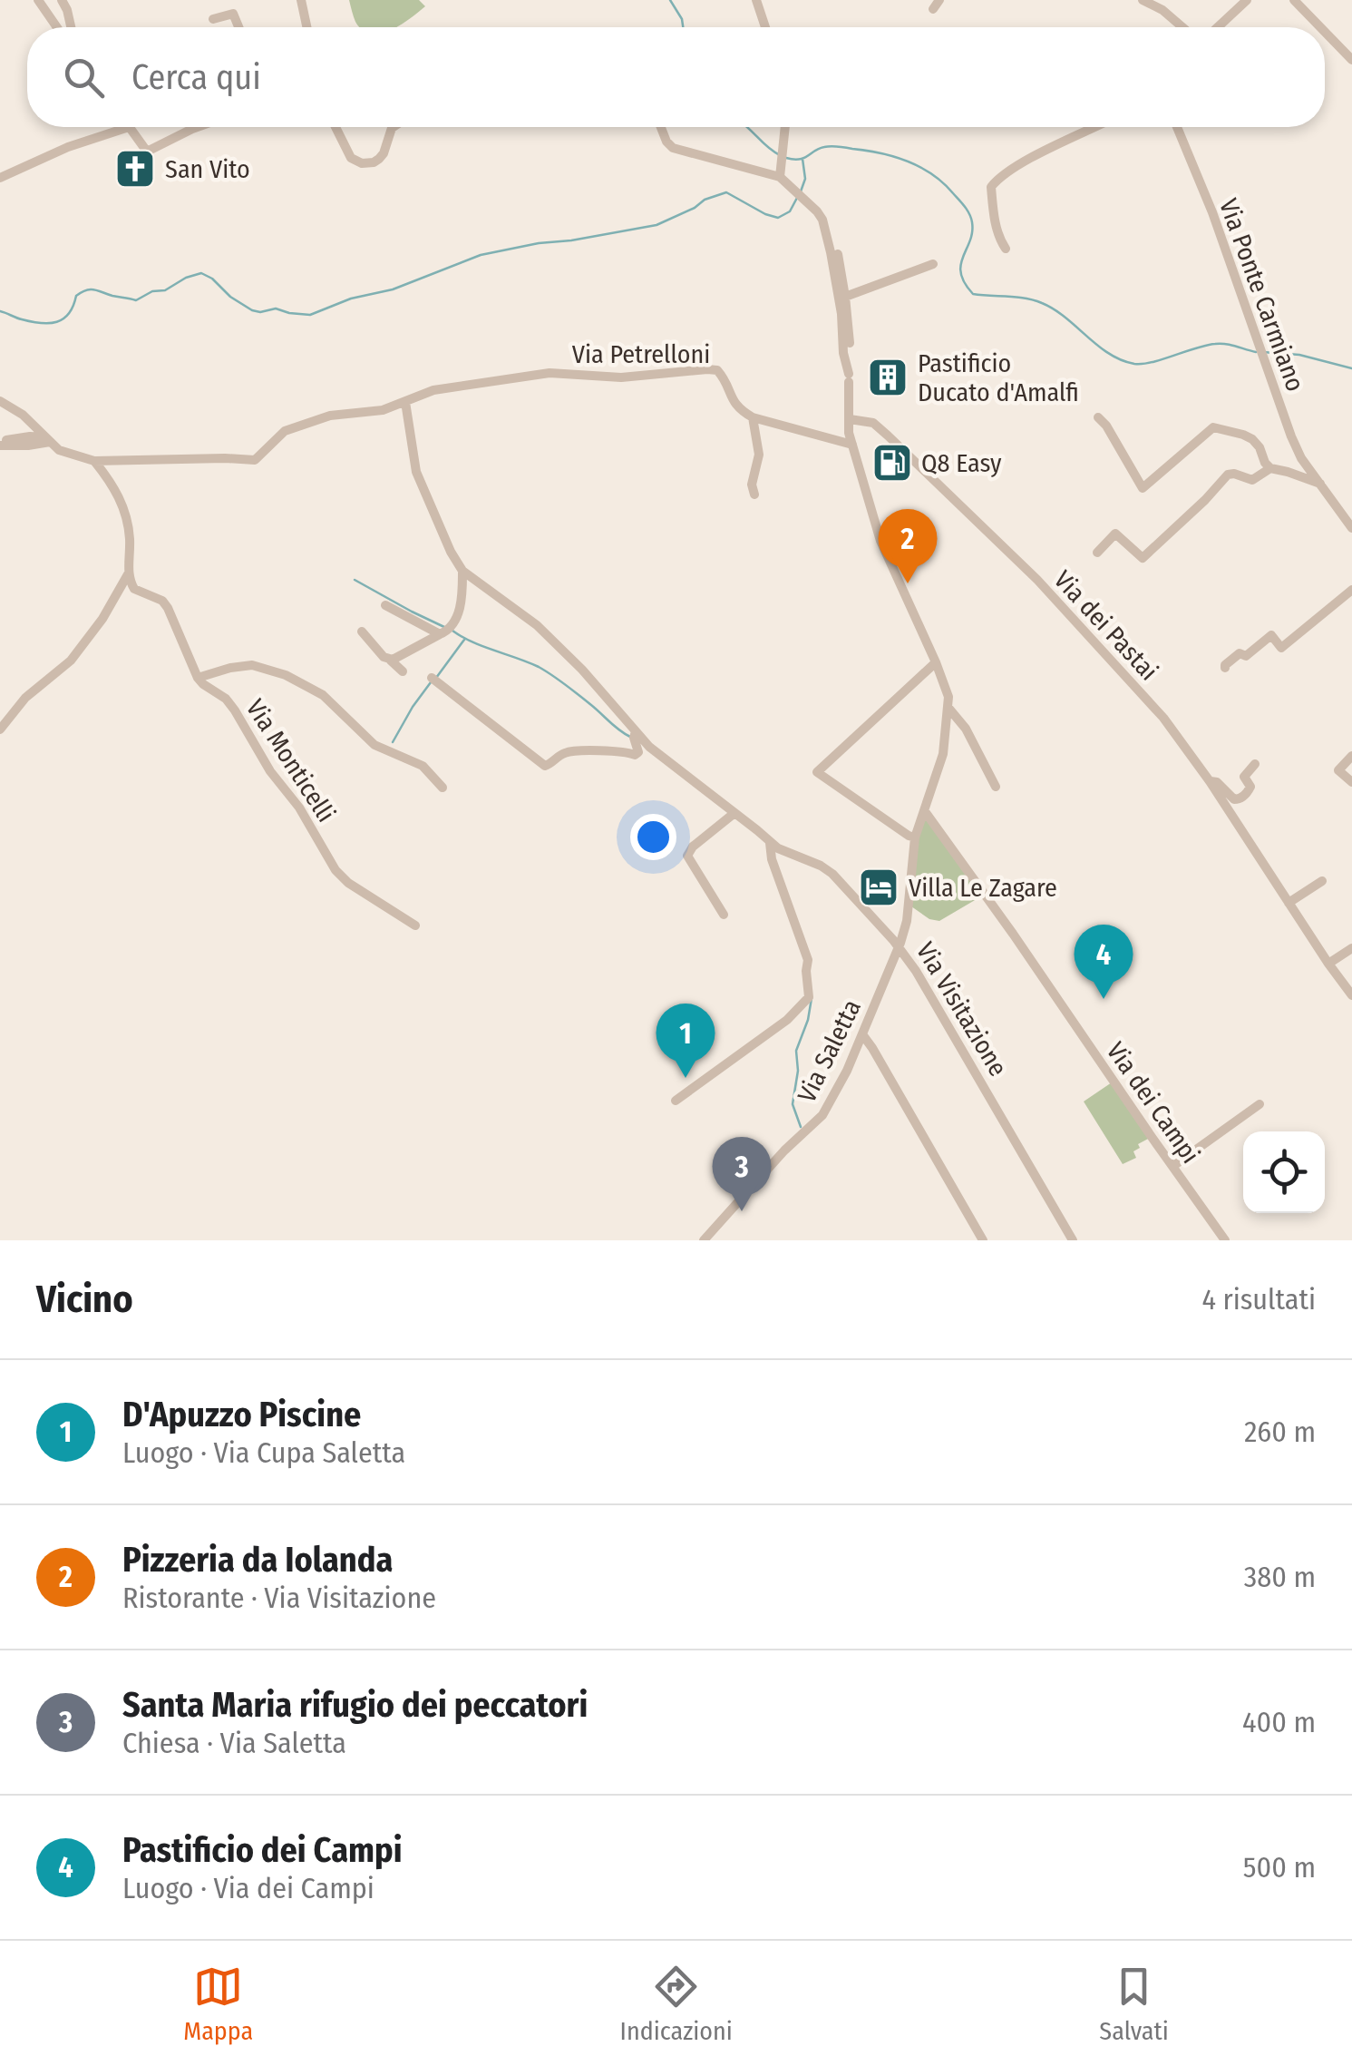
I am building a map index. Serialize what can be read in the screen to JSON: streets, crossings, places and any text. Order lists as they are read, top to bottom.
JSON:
{
  "streets": {
    "street": [
      "Via Ponte Carmiano",
      "Via Petrelloni",
      "Via dei Pastai",
      "Via Monticelli",
      "Via Visitazione",
      "Via Saletta",
      "Via dei Campi"
    ]
  },
  "crossings": [
    ["Via dei Pastai", "Via Visitazione"],
    ["Via Visitazione", "Via Saletta"],
    ["Via Visitazione", "Via dei Campi"]
  ],
  "places": {
    "church": ["San Vito"],
    "building": ["Pastificio Ducato d'Amalfi"],
    "fuel station": ["Q8 Easy"],
    "hotel": ["Villa Le Zagare"]
  },
  "page": {
    "search": "Cerca qui",
    "pins": [
      "2",
      "4",
      "1",
      "3"
    ],
    "heading": ["Vicino", "4 risultati"],
    "list": [
      {
        "mark": "1",
        "name": "D'Apuzzo Piscine",
        "note": "Luogo · Via Cupa Saletta",
        "value": "260 m"
      },
      {
        "mark": "2",
        "name": "Pizzeria da Iolanda",
        "note": "Ristorante · Via Visitazione",
        "value": "380 m"
      },
      {
        "mark": "3",
        "name": "Santa Maria rifugio dei peccatori",
        "note": "Chiesa · Via Saletta",
        "value": "400 m"
      },
      {
        "mark": "4",
        "name": "Pastificio dei Campi",
        "note": "Luogo · Via dei Campi",
        "value": "500 m"
      }
    ],
    "nav": ["Mappa", "Indicazioni", "Salvati"]
  }
}
